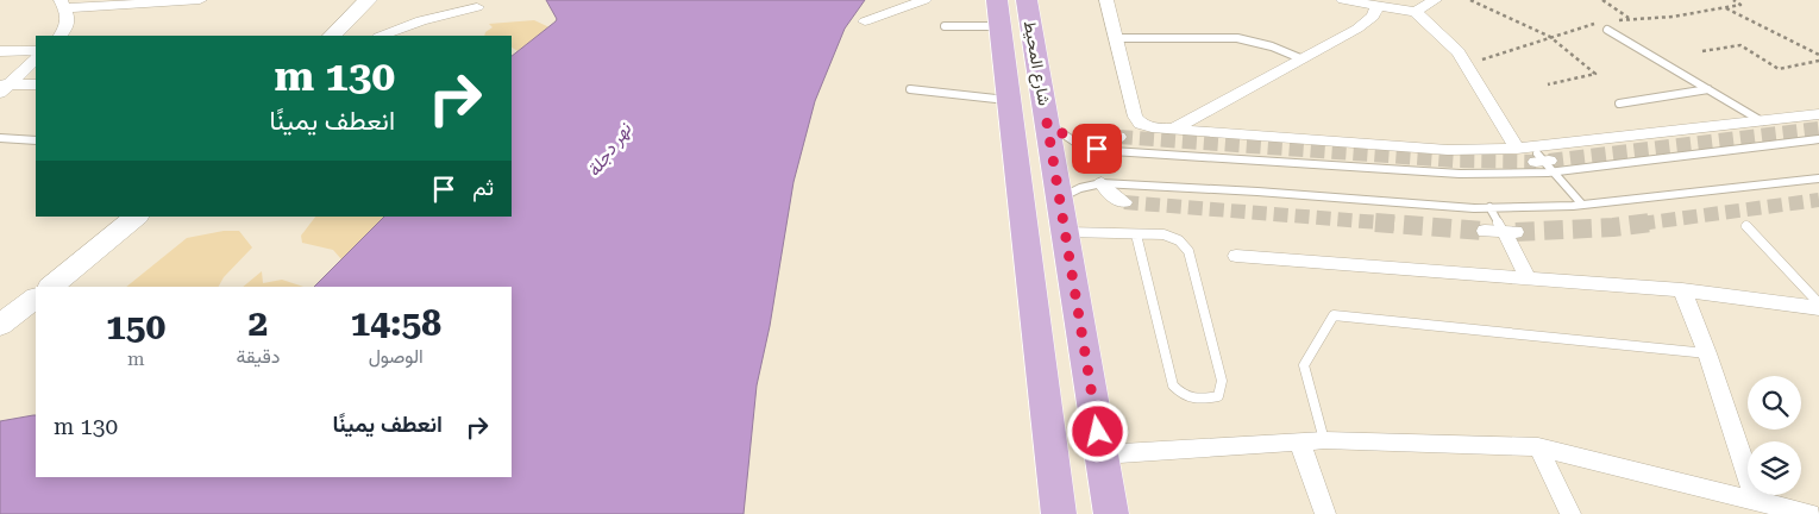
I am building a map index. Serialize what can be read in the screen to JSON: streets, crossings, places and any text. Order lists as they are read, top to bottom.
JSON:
{
  "streets": {
    "main road": ["شارع المحيط"]
  },
  "water": ["نهر دجلة"],
  "page": {
    "turn": ["130 m", "انعطف يمينًا"],
    "then": "ثم",
    "eta": [
      "14:58",
      "الوصول",
      "2",
      "دقيقة",
      "150",
      "m"
    ],
    "list": [
      {
        "name": "انعطف يمينًا",
        "value": "130 m"
      }
    ]
  }
}
